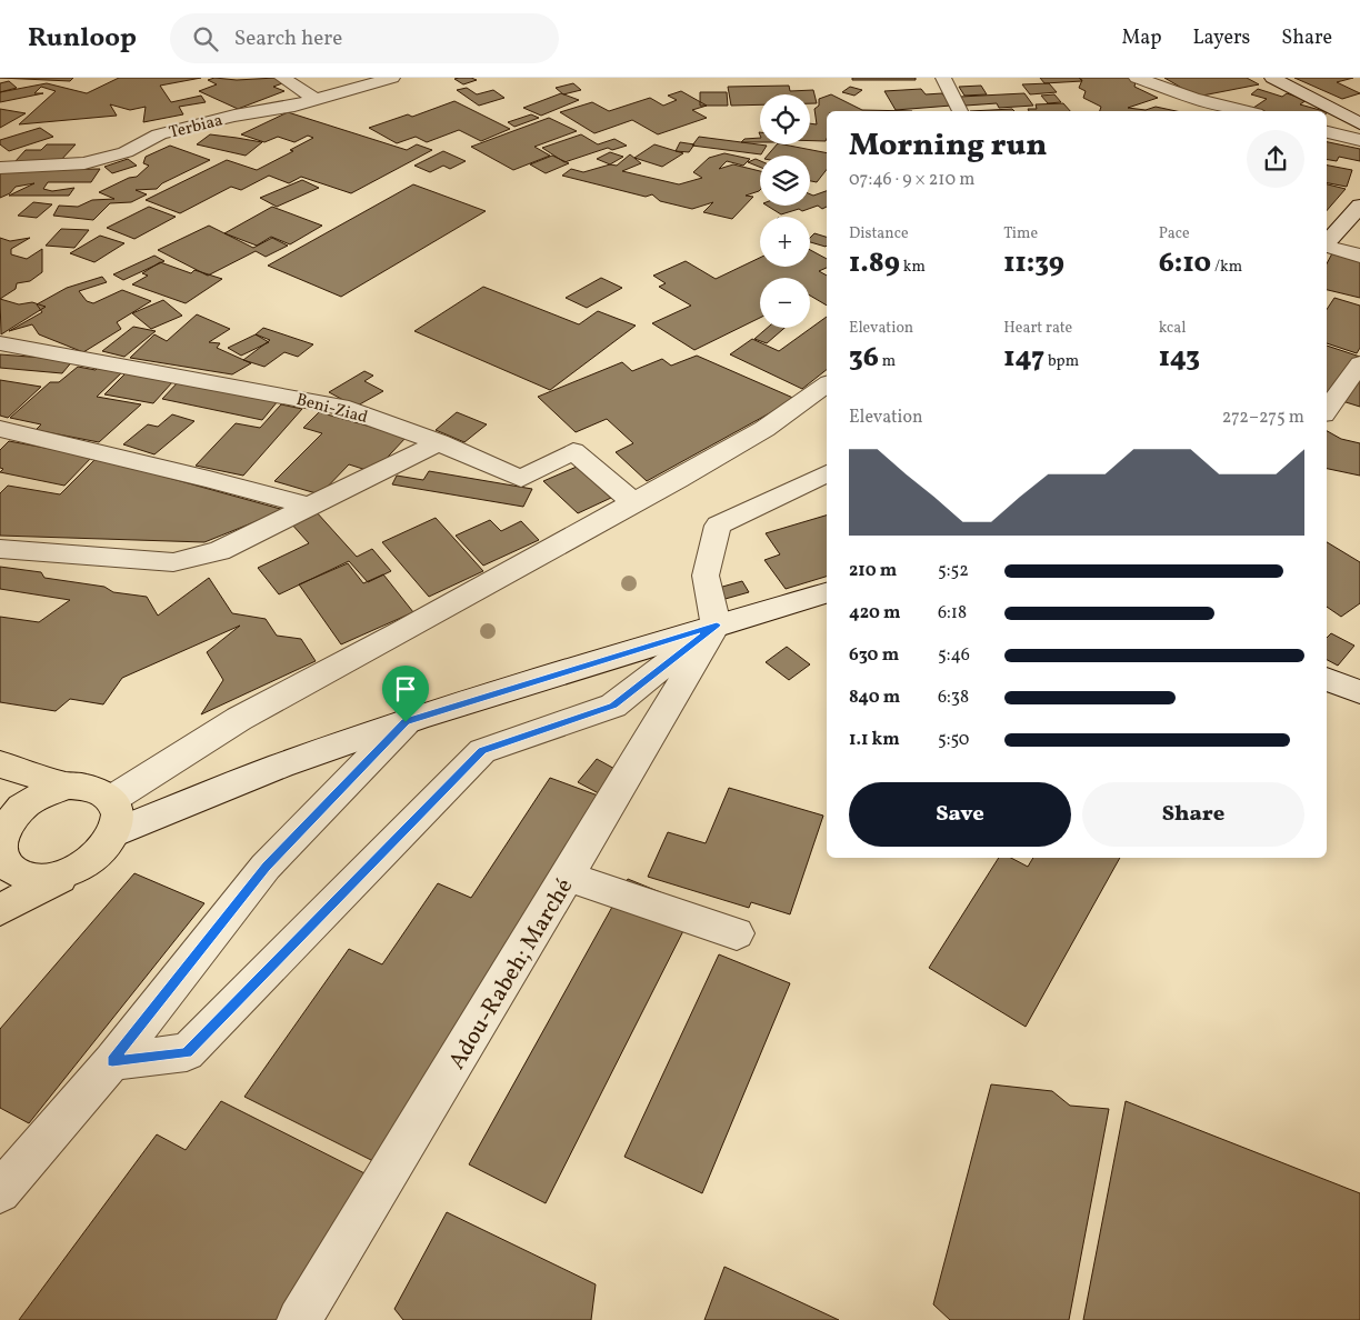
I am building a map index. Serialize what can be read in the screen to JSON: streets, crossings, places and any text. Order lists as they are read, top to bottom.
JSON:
{
  "streets": {
    "street": ["Terbiaa", "Beni-Ziad", "Adou-Rabeh; Marché"]
  },
  "page": {
    "header": "Runloop",
    "search": "Search here",
    "nav": ["Map", "Layers", "Share"],
    "map_buttons": ["+", "−"],
    "heading": ["Morning run", "07:46 · 9 × 210 m"],
    "stats": [
      ["Distance", "1.89 km"],
      ["Time", "11:39"],
      ["Pace", "6:10 /km"],
      ["Elevation", "36 m"],
      ["Heart rate", "147 bpm"],
      ["kcal", "143"]
    ],
    "chart": ["Elevation", "272–275 m"],
    "list": [
      {
        "name": "210 m",
        "note": "5:52"
      },
      {
        "name": "420 m",
        "note": "6:18"
      },
      {
        "name": "630 m",
        "note": "5:46"
      },
      {
        "name": "840 m",
        "note": "6:38"
      },
      {
        "name": "1.1 km",
        "note": "5:50"
      }
    ],
    "buttons": ["Save", "Share"]
  }
}
